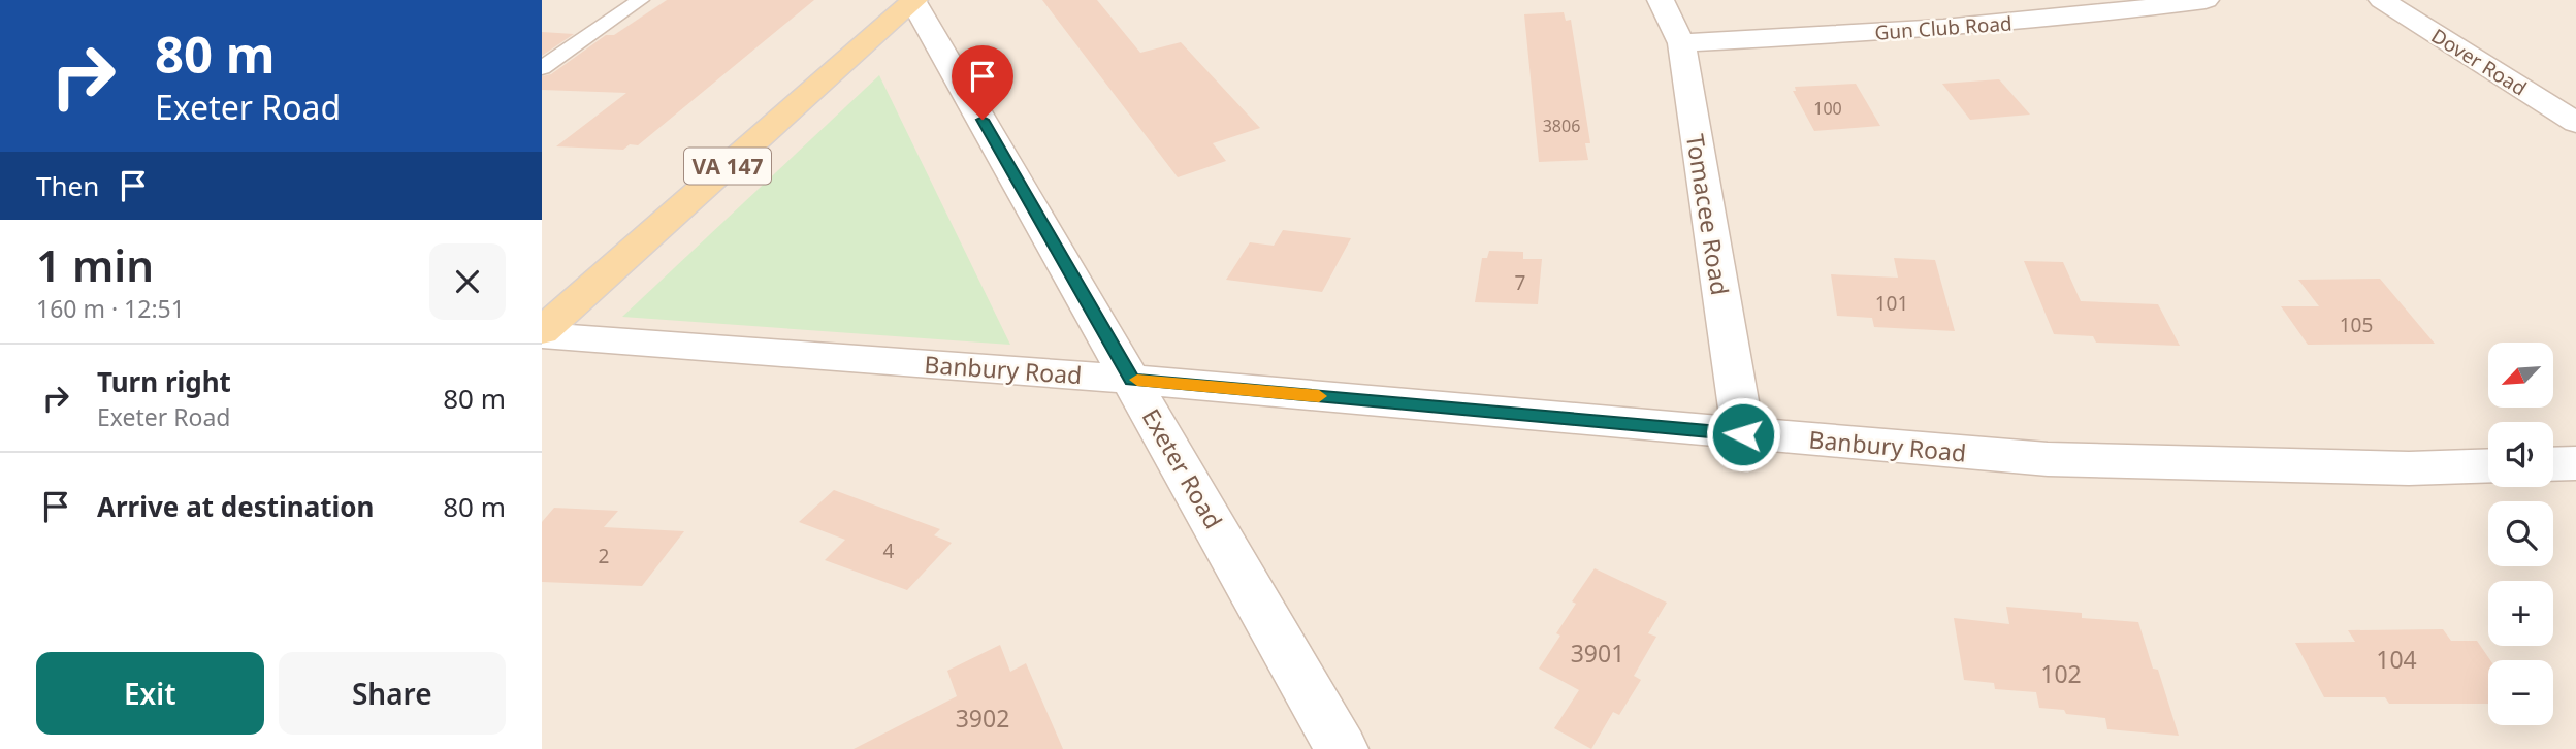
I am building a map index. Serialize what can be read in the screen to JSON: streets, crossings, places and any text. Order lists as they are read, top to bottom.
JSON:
{
  "streets": {
    "main road": ["VA 147"],
    "street": [
      "Gun Club Road",
      "Dover Road",
      "Tomacee Road",
      "Banbury Road",
      "Exeter Road"
    ]
  },
  "crossings": [
    ["Gun Club Road", "Tomacee Road"],
    ["VA 147", "Banbury Road"],
    ["VA 147", "Exeter Road"],
    ["Tomacee Road", "Banbury Road"],
    ["Banbury Road", "Exeter Road"]
  ],
  "house_numbers": [
    "100",
    "3806",
    "7",
    "101",
    "105",
    "4",
    "2",
    "3901",
    "104",
    "102",
    "3902"
  ],
  "north": "bottom left",
  "page": {
    "turn": ["80 m", "Exeter Road"],
    "then": "Then",
    "heading": ["1 min", "160 m · 12:51"],
    "list": [
      {
        "name": "Turn right",
        "note": "Exeter Road",
        "value": "80 m"
      },
      {
        "name": "Arrive at destination",
        "value": "80 m"
      }
    ],
    "map_buttons": ["+", "−"],
    "buttons": ["Exit", "Share"]
  }
}
